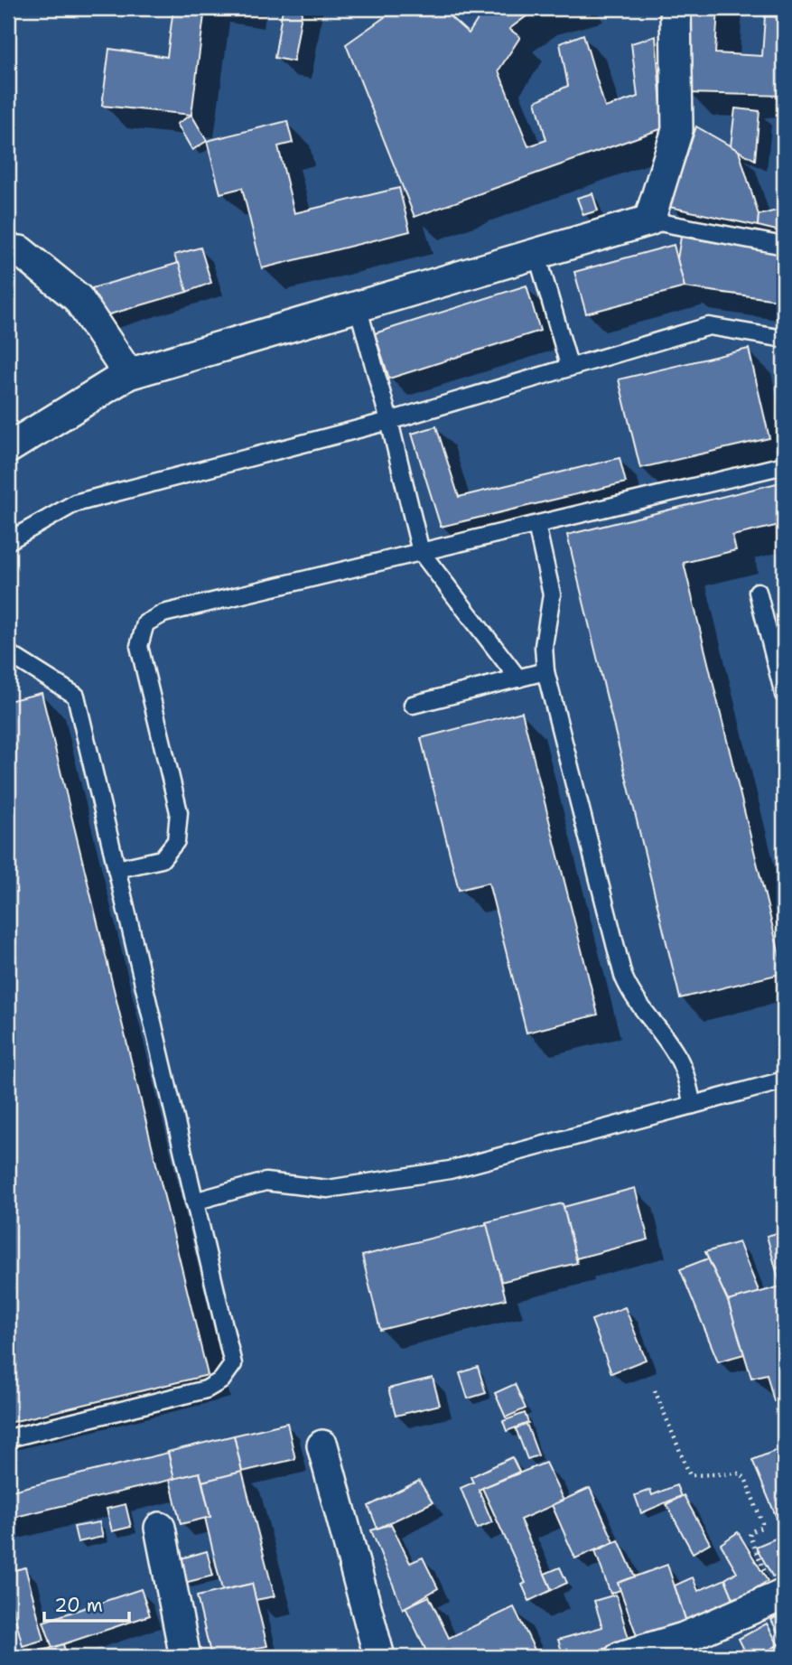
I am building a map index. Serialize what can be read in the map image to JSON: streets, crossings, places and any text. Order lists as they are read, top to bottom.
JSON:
{
  "scale_bar": "20 m"
}
